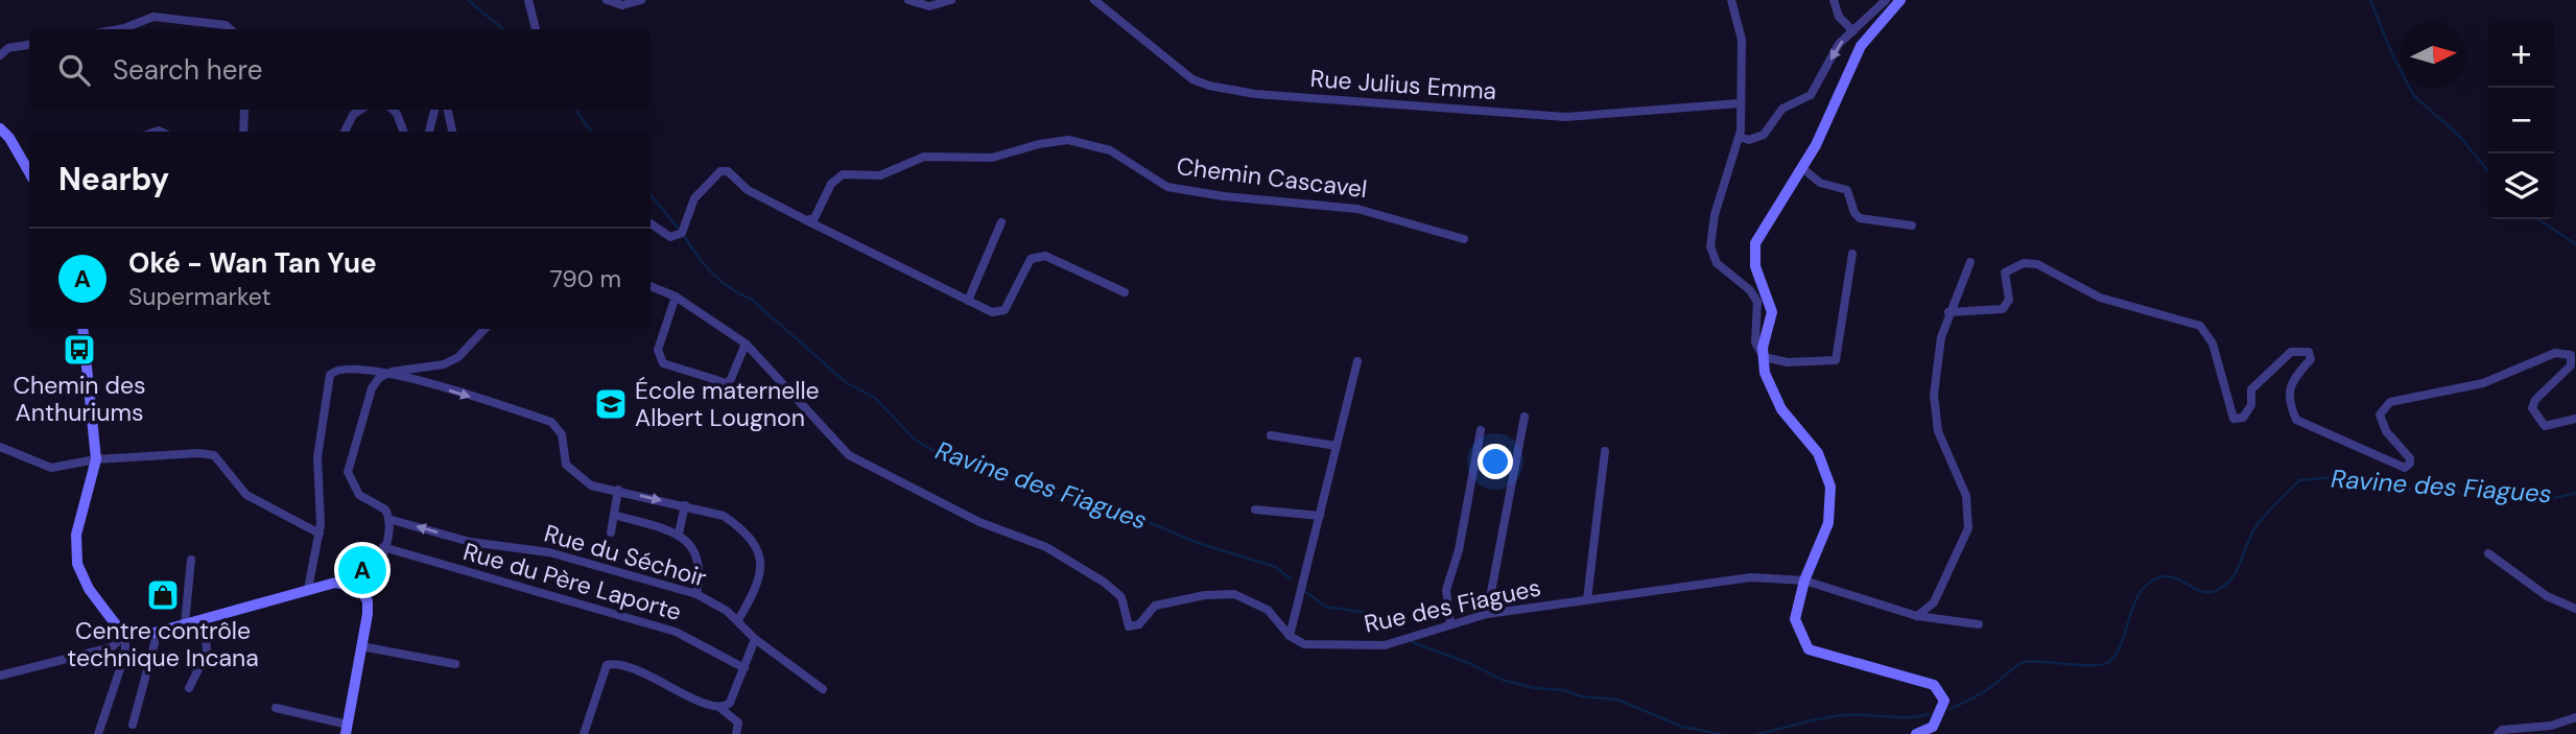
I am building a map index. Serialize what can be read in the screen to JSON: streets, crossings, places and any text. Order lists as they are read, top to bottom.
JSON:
{
  "streets": {
    "street": [
      "Rue Julius Emma",
      "Chemin Cascavel",
      "Rue du Séchoir",
      "Rue du Père Laporte",
      "Rue des Fiagues"
    ]
  },
  "one_way": ["Rue du Séchoir"],
  "water": ["Ravine des Fiagues"],
  "places": {
    "bus stop": ["Chemin des Anthuriums"],
    "school or university": ["École maternelle Albert Lougnon"],
    "shop": ["Centre contrôle technique Incana"]
  },
  "north": "right",
  "page": {
    "map_buttons": ["+", "−"],
    "search": "Search here",
    "heading": "Nearby",
    "list": [
      {
        "mark": "A",
        "name": "Oké - Wan Tan Yue",
        "note": "Supermarket",
        "value": "790 m"
      }
    ],
    "pins": "A"
  }
}
